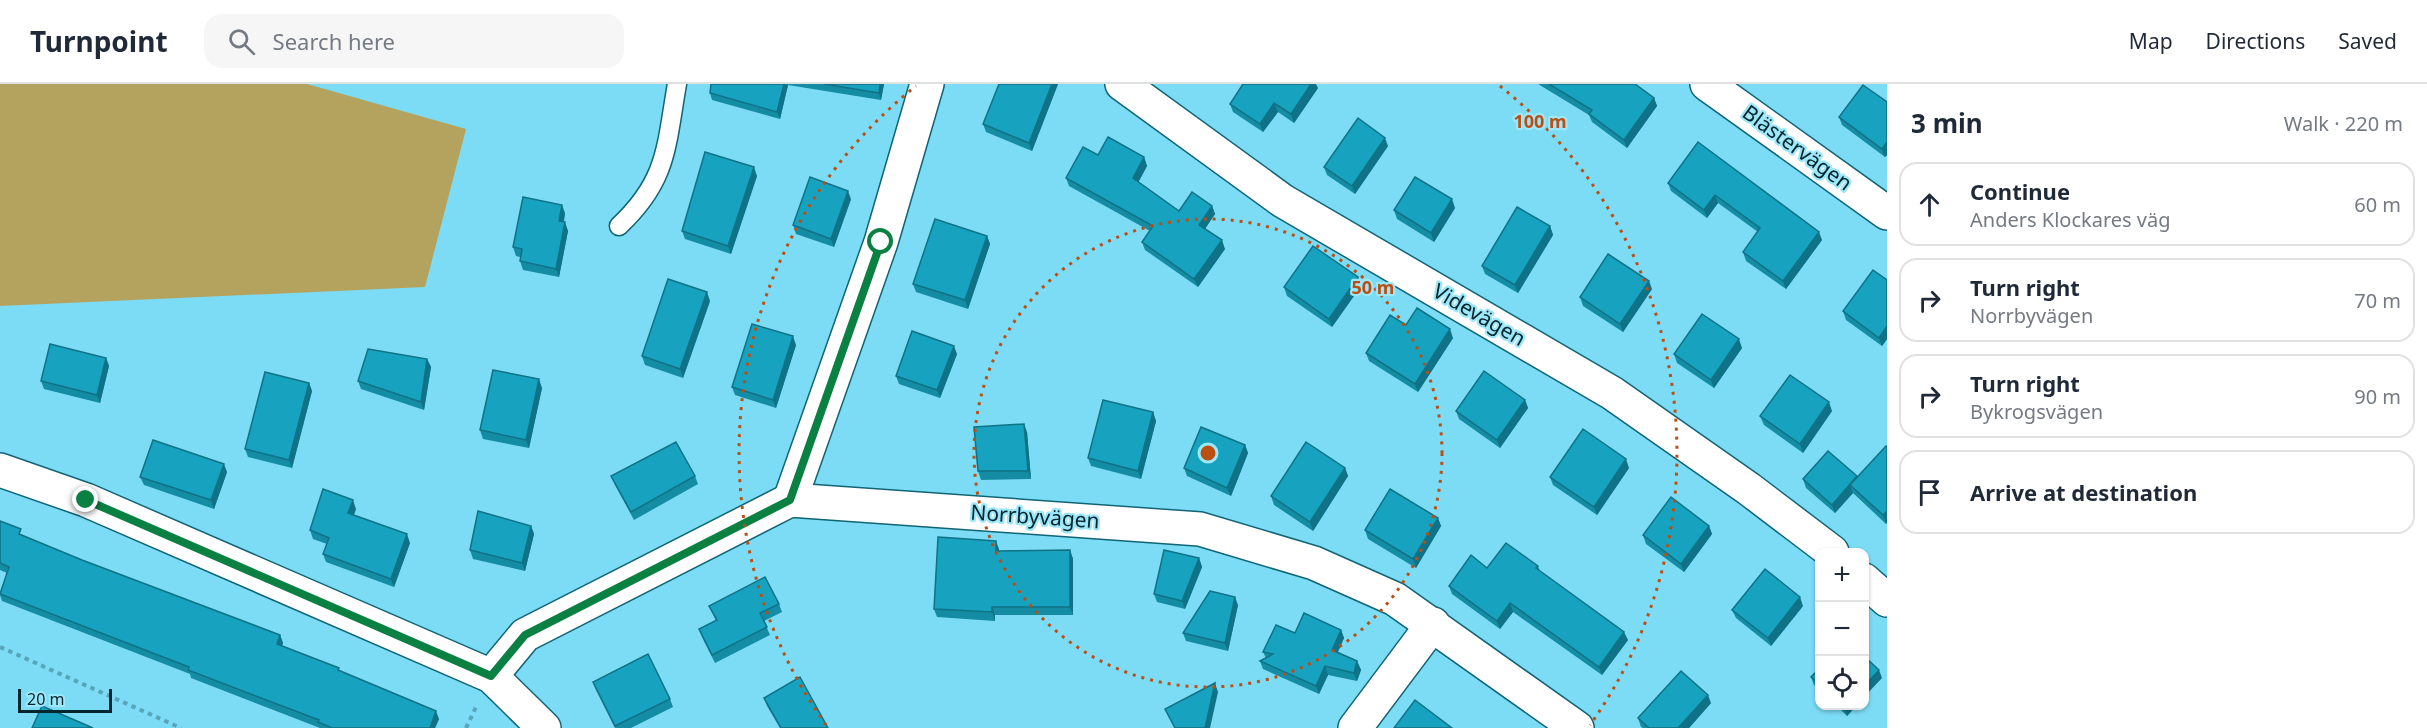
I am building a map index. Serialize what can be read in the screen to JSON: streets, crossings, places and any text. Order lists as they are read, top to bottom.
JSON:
{
  "streets": {
    "street": ["Blästervägen", "Videvägen", "Norrbyvägen"]
  },
  "scale_bar": "20 m",
  "page": {
    "header": "Turnpoint",
    "search": "Search here",
    "nav": ["Map", "Directions", "Saved"],
    "heading": ["3 min", "Walk · 220 m"],
    "list": [
      ["Continue", "Anders Klockares väg", "60 m"],
      ["Turn right", "Norrbyvägen", "70 m"],
      ["Turn right", "Bykrogsvägen", "90 m"],
      "Arrive at destination"
    ],
    "map_buttons": ["+", "−"],
    "scale": "20 m"
  },
  "rings": ["100 m", "50 m"]
}
